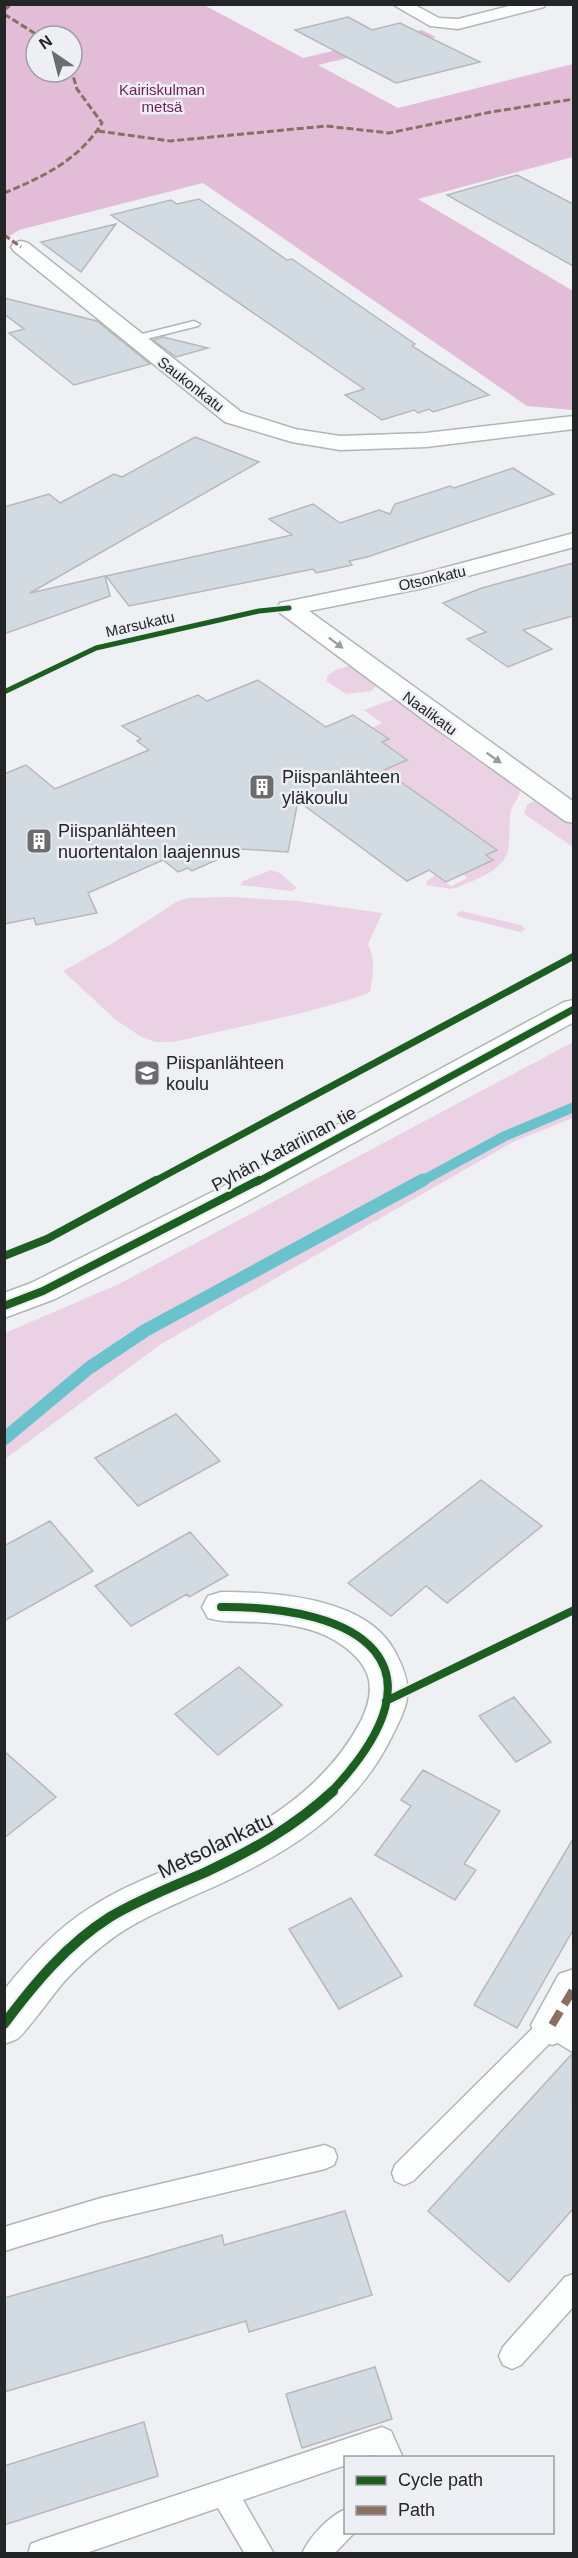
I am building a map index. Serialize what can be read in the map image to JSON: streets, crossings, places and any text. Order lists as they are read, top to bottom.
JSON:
{
  "streets": {
    "street": [
      "Saukonkatu",
      "Otsonkatu",
      "Naalikatu",
      "Pyhän Katariinan tie",
      "Metsolankatu"
    ],
    "cycle path": ["Marsukatu"]
  },
  "crossings": [
    ["Otsonkatu", "Naalikatu"]
  ],
  "one_way": ["Naalikatu"],
  "parks": ["Kairiskulman metsä"],
  "places": {
    "building": ["Piispanlähteen yläkoulu", "Piispanlähteen nuortentalon laajennus"],
    "school or university": ["Piispanlähteen koulu"]
  },
  "legend": ["Cycle path", "Path"],
  "north": "top left"
}
